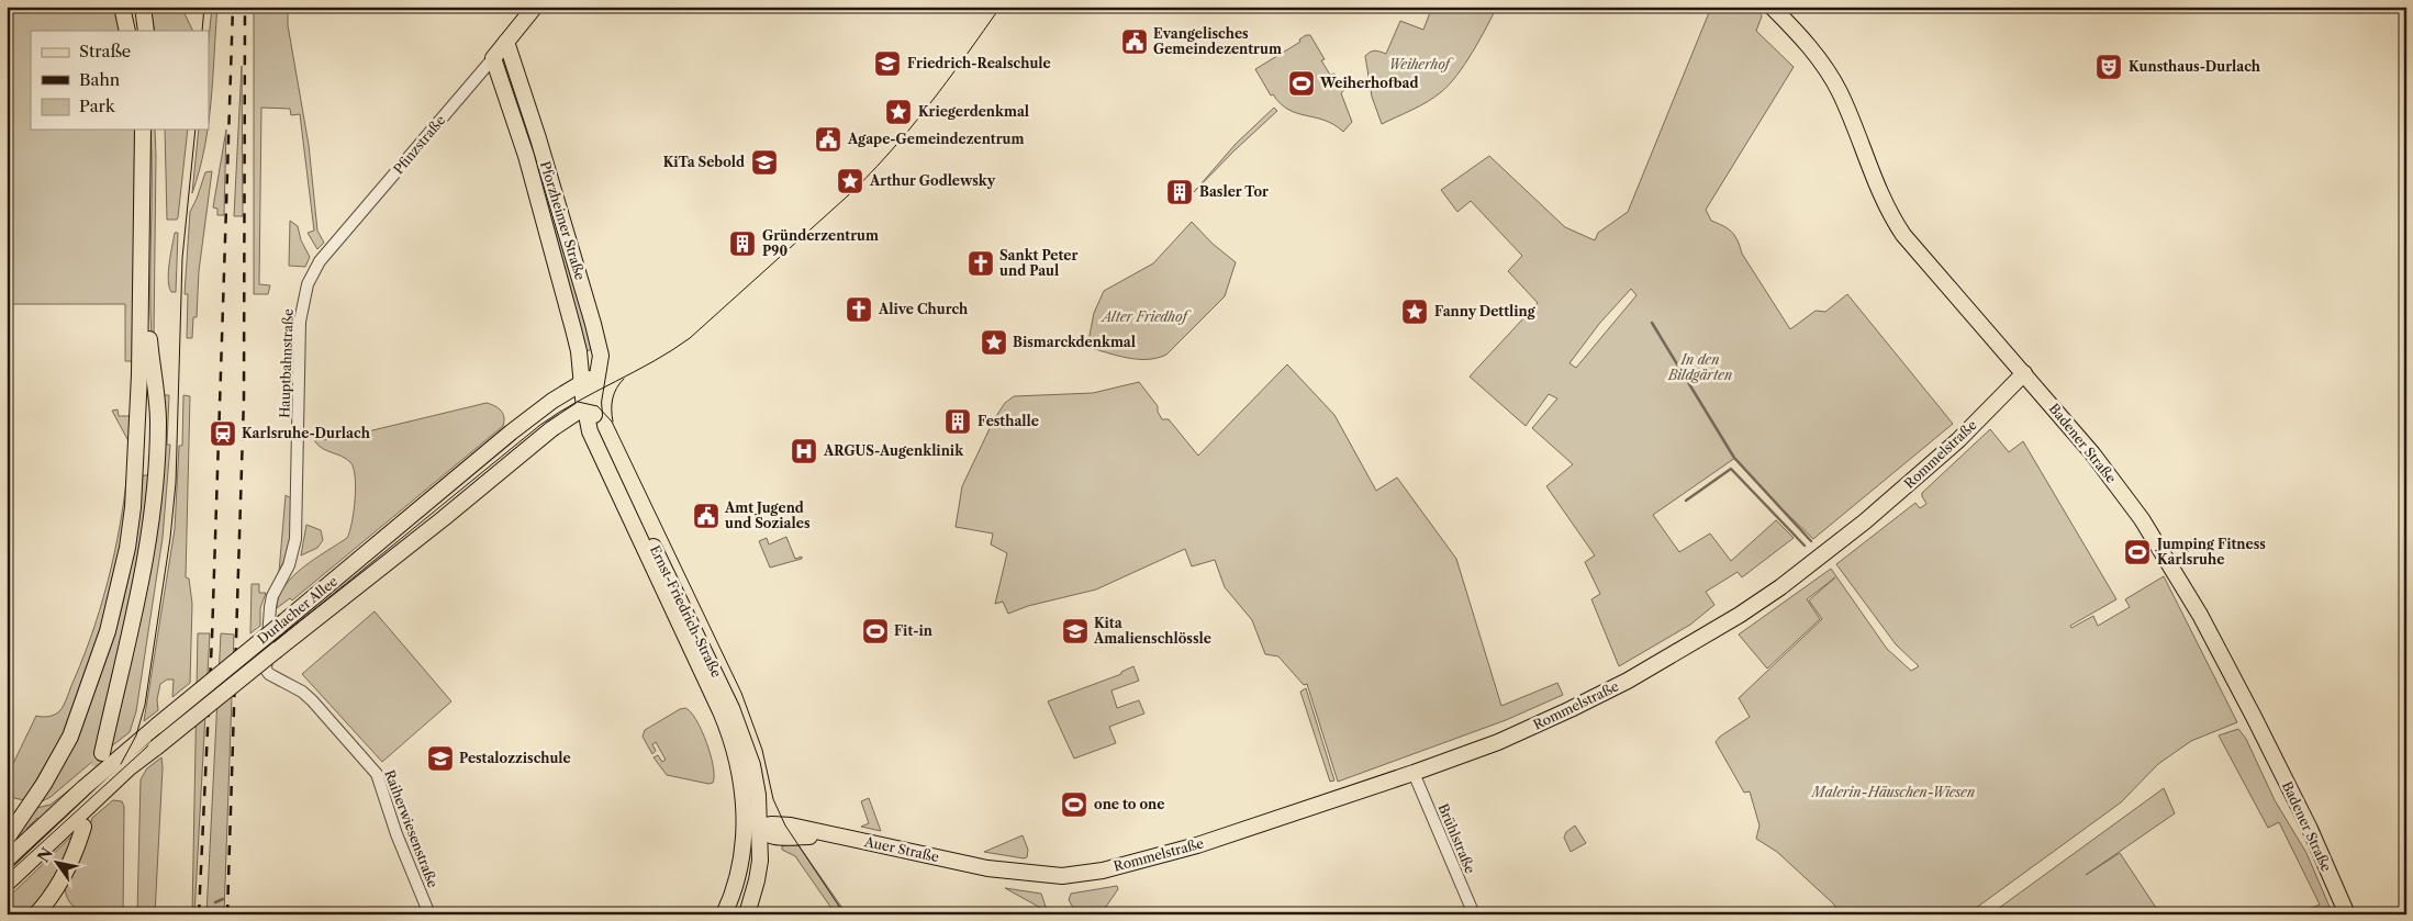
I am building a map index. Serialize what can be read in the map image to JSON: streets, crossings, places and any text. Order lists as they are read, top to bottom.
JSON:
{
  "streets": {
    "main road": [
      "Pfinzstraße",
      "Pforzheimer Straße",
      "Badener Straße",
      "Rommelstraße",
      "Durlacher Allee",
      "Ernst-Friedrich-Straße",
      "Auer Straße"
    ],
    "street": ["Hauptbahnstraße", "Raiherwiesenstraße", "Brühlstraße"]
  },
  "crossings": [
    ["Pfinzstraße", "Pforzheimer Straße"],
    ["Pfinzstraße", "Hauptbahnstraße"],
    ["Pforzheimer Straße", "Durlacher Allee"],
    ["Pforzheimer Straße", "Ernst-Friedrich-Straße"],
    ["Hauptbahnstraße", "Raiherwiesenstraße"],
    ["Badener Straße", "Rommelstraße"],
    ["Rommelstraße", "Brühlstraße"],
    ["Rommelstraße", "Auer Straße"],
    ["Durlacher Allee", "Ernst-Friedrich-Straße"],
    ["Ernst-Friedrich-Straße", "Auer Straße"]
  ],
  "parks": [
    "Weiherhof",
    "Alter Friedhof",
    "In den Bildgärten",
    "Malerin-Häuschen-Wiesen"
  ],
  "places": {
    "public building": ["Evangelisches Gemeindezentrum", "Agape-Gemeindezentrum", "Amt Jugend und Soziales"],
    "school or university": [
      "Friedrich-Realschule",
      "KiTa Sebold",
      "Kita Amalienschlössle",
      "Pestalozzischule"
    ],
    "theatre": ["Kunsthaus-Durlach"],
    "sports": [
      "Weiherhofbad",
      "Jumping Fitness Karlsruhe",
      "Fit-in",
      "one to one"
    ],
    "place": [
      "Kriegerdenkmal",
      "Arthur Godlewsky",
      "Fanny Dettling",
      "Bismarckdenkmal"
    ],
    "building": ["Basler Tor", "Gründerzentrum P90", "Festhalle"],
    "church": ["Sankt Peter und Paul", "Alive Church"],
    "station": ["Karlsruhe-Durlach"],
    "hospital": ["ARGUS-Augenklinik"]
  },
  "legend": ["Straße", "Bahn", "Park"],
  "north": "top left"
}
